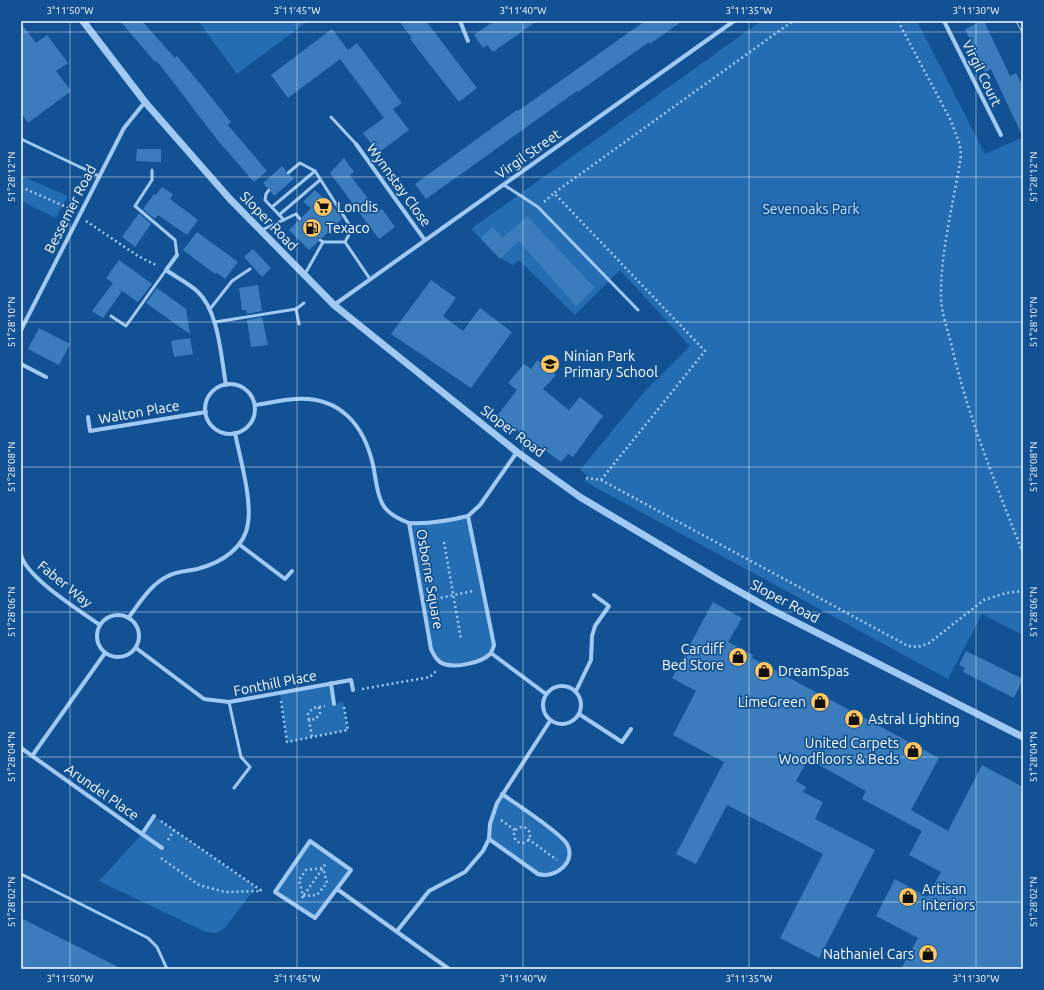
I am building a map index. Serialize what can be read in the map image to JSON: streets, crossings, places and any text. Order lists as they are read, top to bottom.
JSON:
{
  "streets": {
    "street": [
      "Virgil Court",
      "Virgil Street",
      "Wynnstay Close",
      "Bessemer Road",
      "Sloper Road",
      "Walton Place",
      "Osborne Square",
      "Faber Way",
      "Fonthill Place",
      "Arundel Place"
    ]
  },
  "crossings": [
    ["Virgil Street", "Wynnstay Close"],
    ["Virgil Street", "Sloper Road"],
    ["Bessemer Road", "Sloper Road"],
    ["Faber Way", "Fonthill Place"]
  ],
  "parks": ["Sevenoaks Park"],
  "places": {
    "supermarket": ["Londis"],
    "fuel station": ["Texaco"],
    "school or university": ["Ninian Park Primary School"],
    "shop": [
      "Cardiff Bed Store",
      "DreamSpas",
      "LimeGreen",
      "Astral Lighting",
      "United Carpets Woodfloors & Beds",
      "Artisan Interiors",
      "Nathaniel Cars"
    ]
  },
  "coordinates": [
    "3°11'50\"W",
    "3°11'45\"W",
    "3°11'40\"W",
    "3°11'35\"W",
    "3°11'30\"W",
    "51°28'12\"N",
    "51°28'10\"N",
    "51°28'08\"N",
    "51°28'06\"N",
    "51°28'04\"N",
    "51°28'02\"N"
  ]
}
